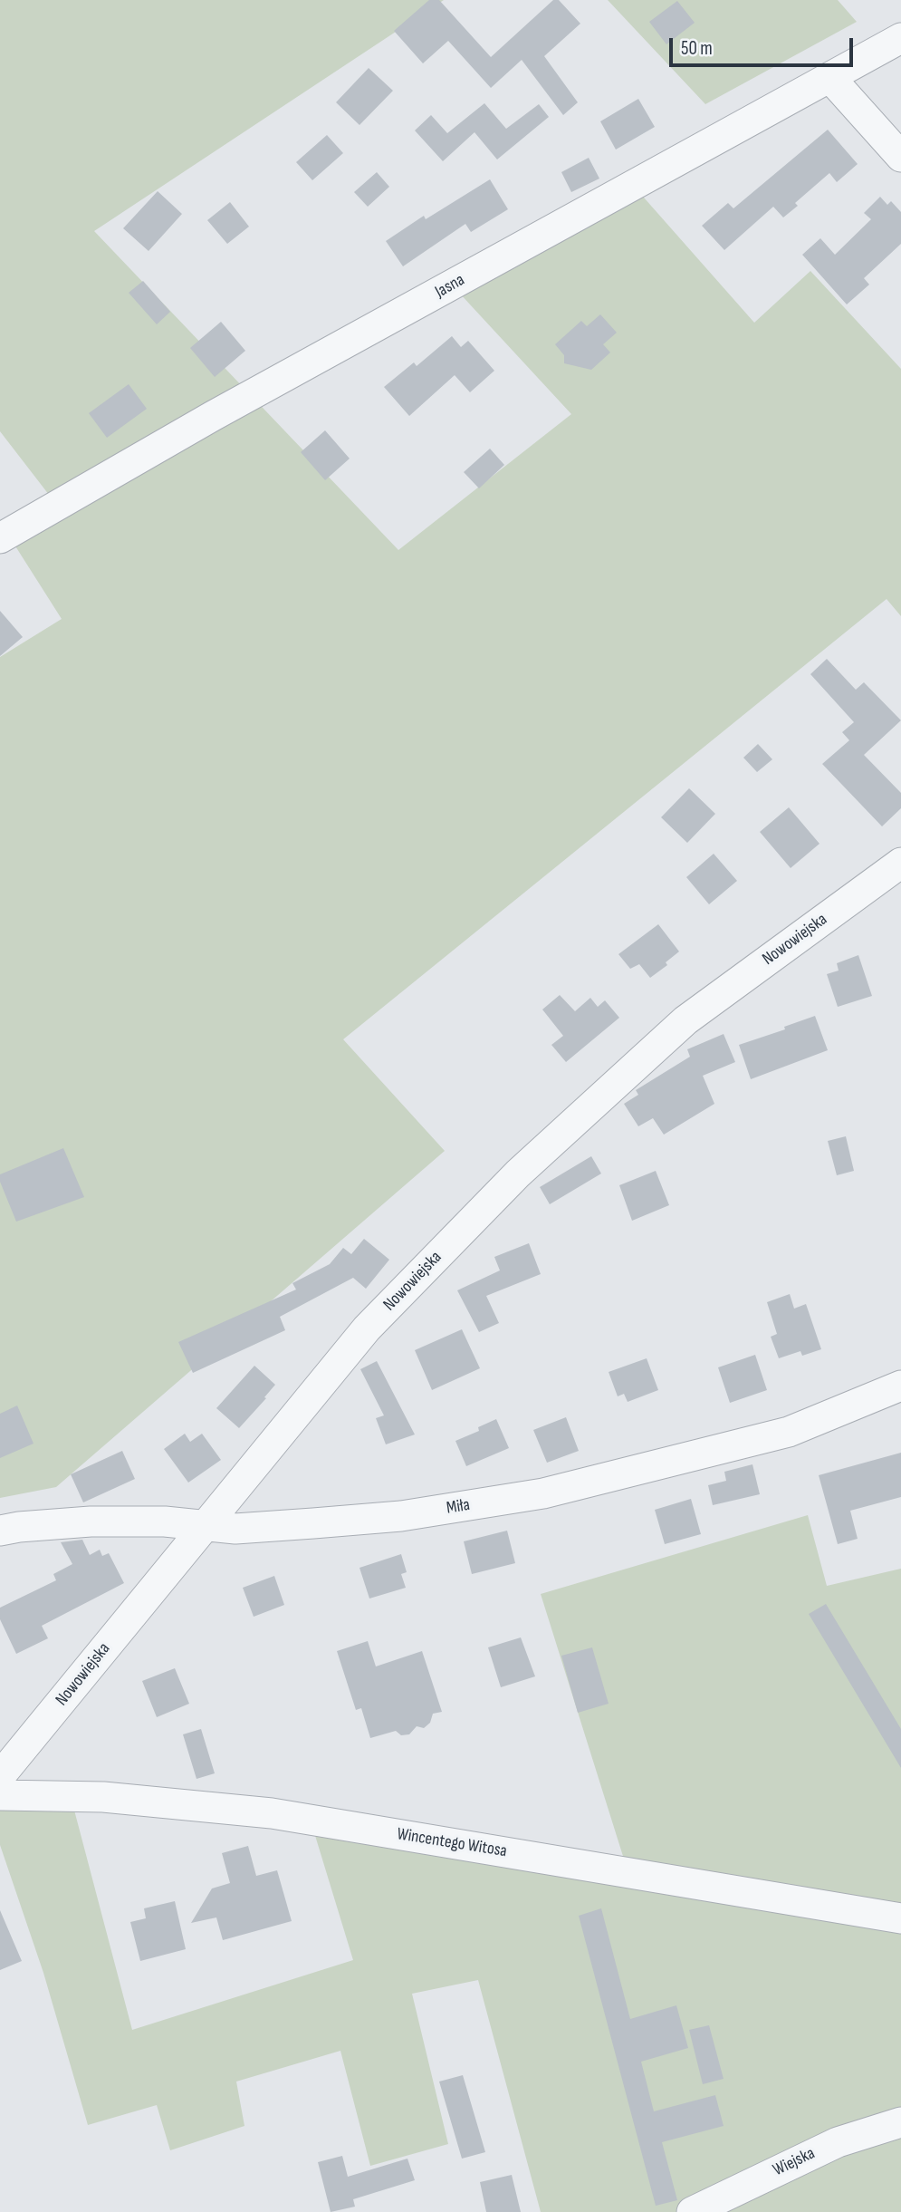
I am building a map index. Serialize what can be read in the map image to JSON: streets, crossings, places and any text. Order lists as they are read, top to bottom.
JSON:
{
  "streets": {
    "street": [
      "Jasna",
      "Nowowiejska",
      "Miła",
      "Wincentego Witosa",
      "Wiejska"
    ]
  },
  "crossings": [
    ["Nowowiejska", "Miła"]
  ],
  "scale_bar": "50 m"
}
